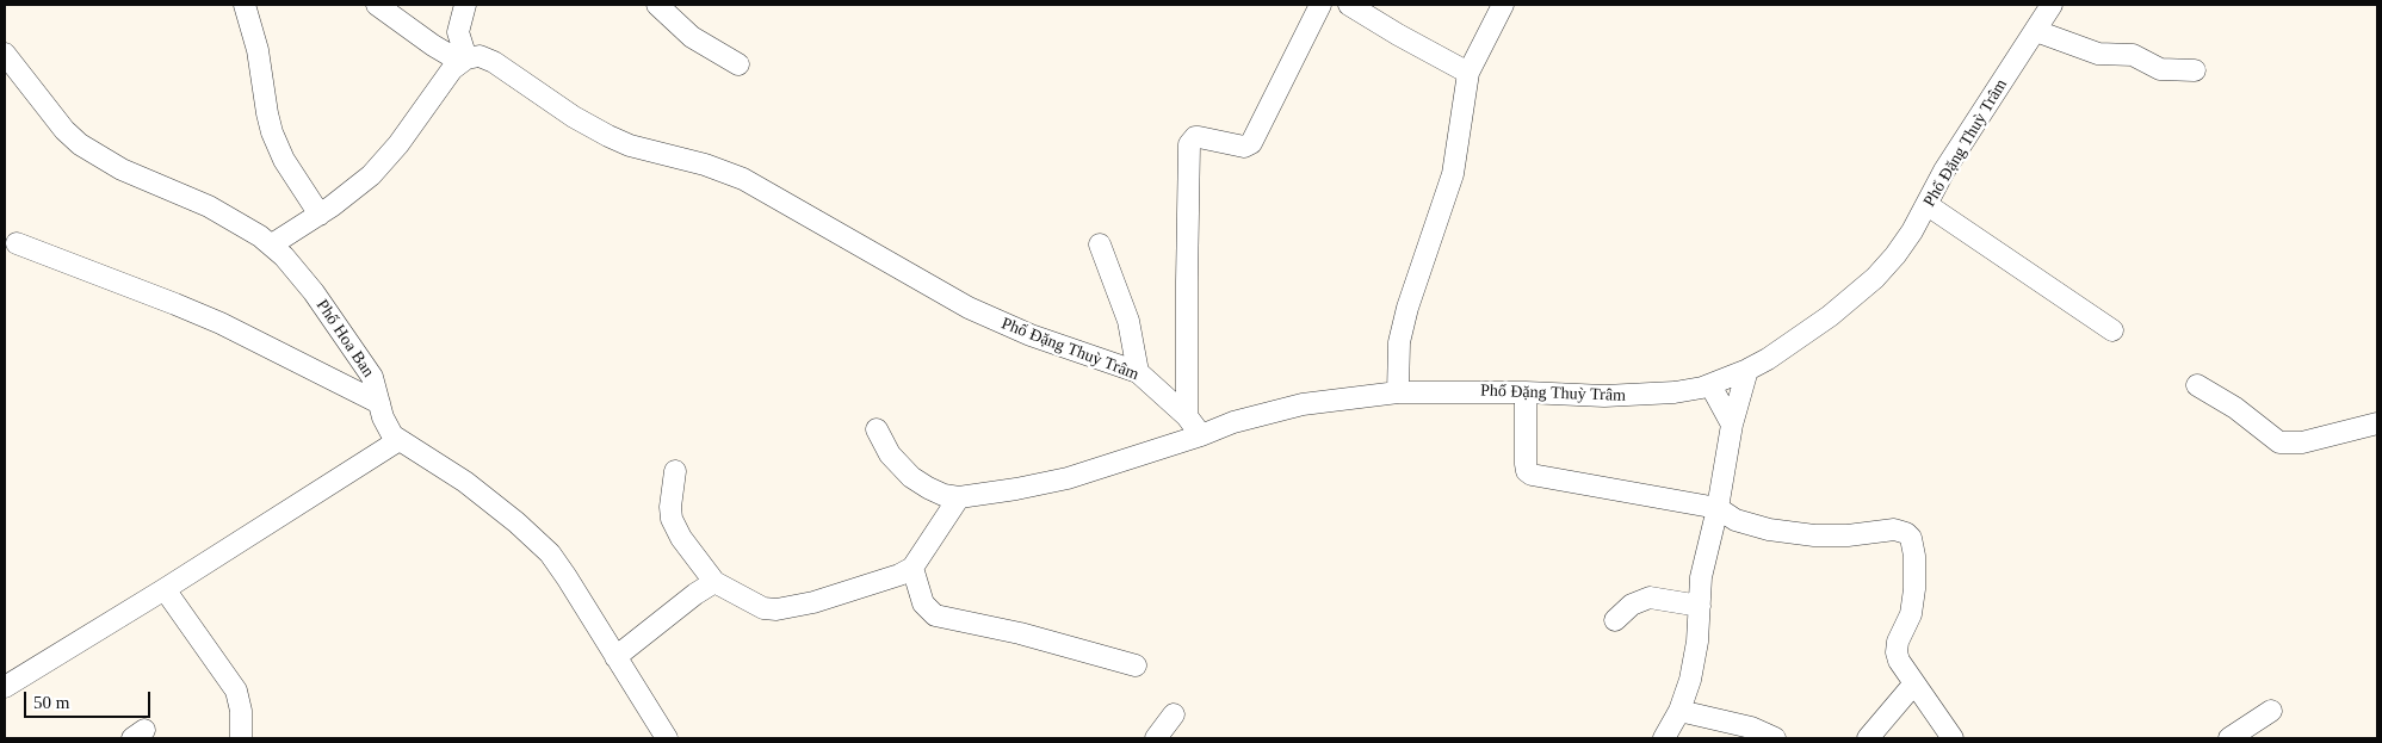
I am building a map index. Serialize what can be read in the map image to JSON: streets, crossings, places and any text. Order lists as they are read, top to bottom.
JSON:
{
  "streets": {
    "street": ["Phố Đặng Thuỳ Trâm", "Phố Hoa Ban"]
  },
  "scale_bar": "50 m"
}
